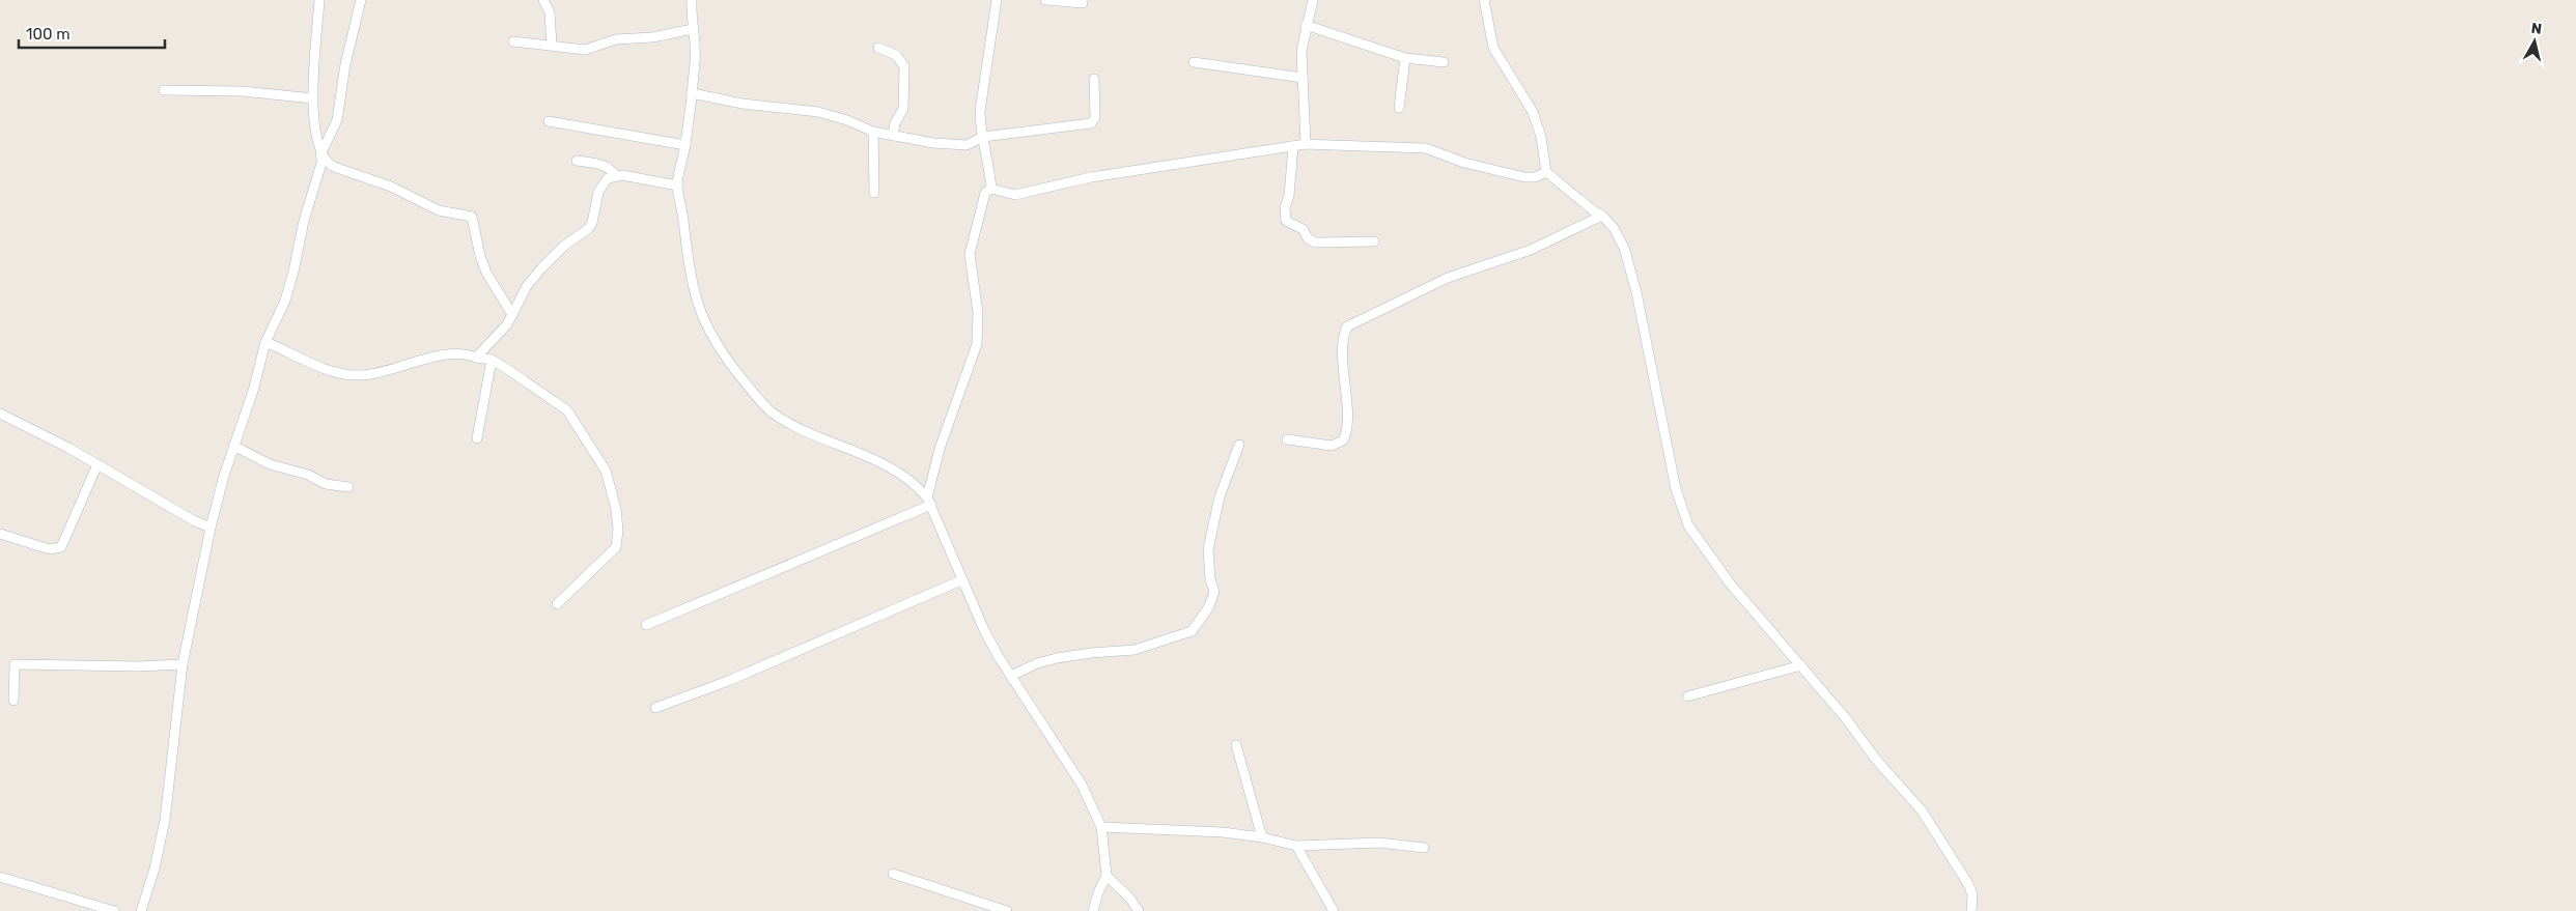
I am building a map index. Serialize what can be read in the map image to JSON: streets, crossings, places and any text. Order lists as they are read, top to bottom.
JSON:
{
  "scale_bar": "100 m",
  "north": "top"
}
